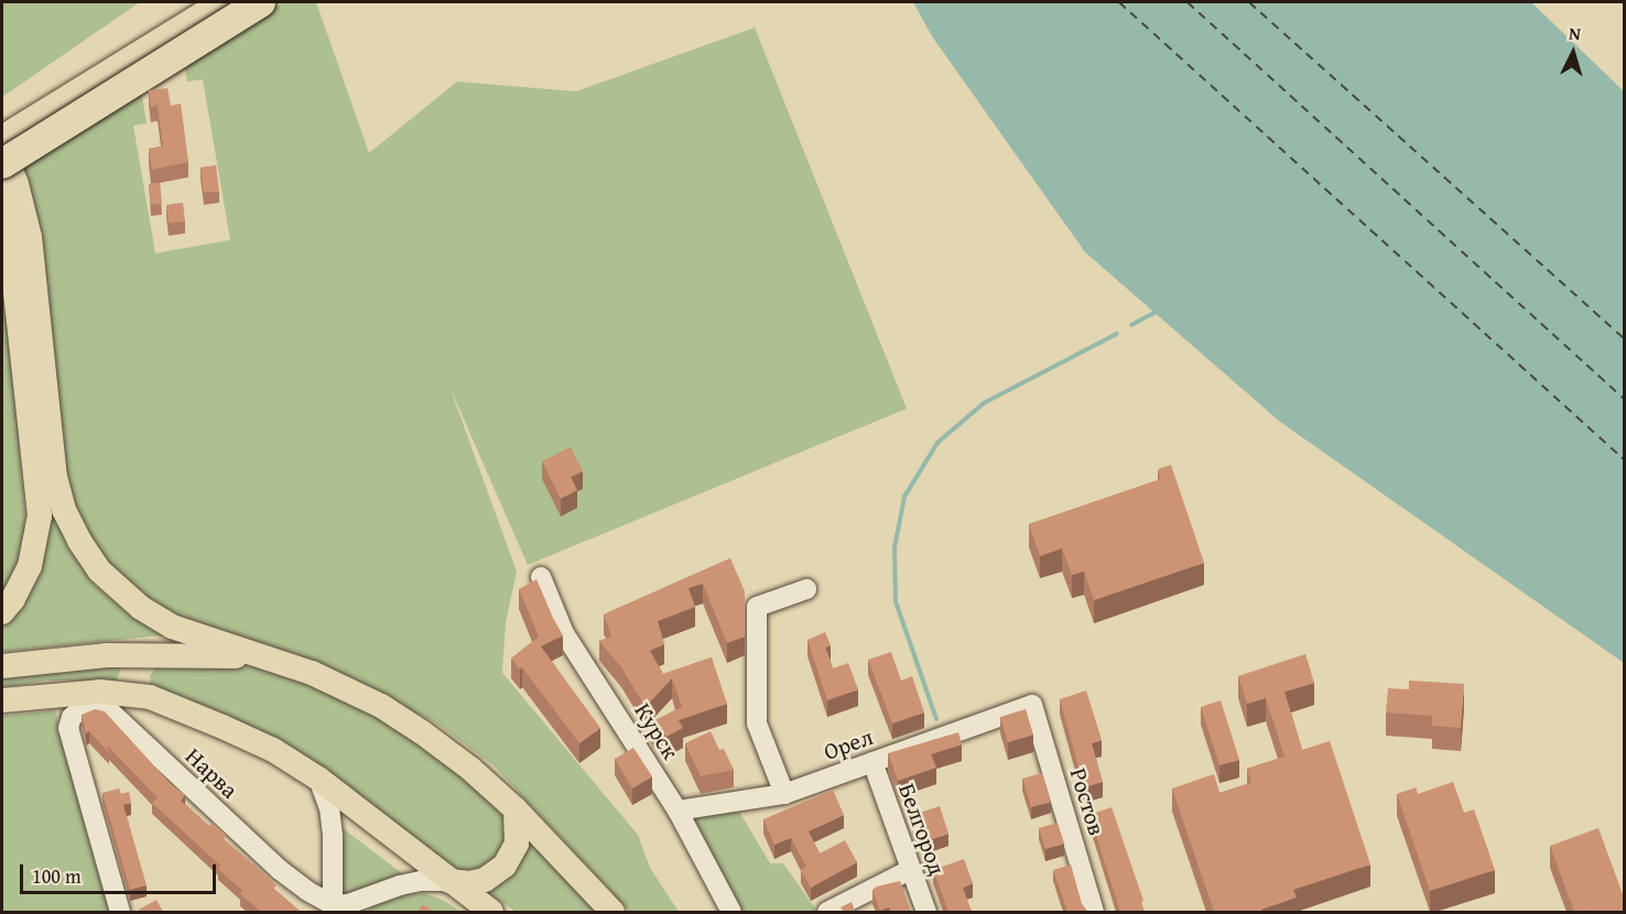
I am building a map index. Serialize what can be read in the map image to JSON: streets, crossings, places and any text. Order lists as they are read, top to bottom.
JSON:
{
  "streets": {
    "street": [
      "Курск",
      "Орел",
      "Нарва",
      "Ростов",
      "Белгород"
    ]
  },
  "crossings": [
    ["Курск", "Орел"],
    ["Орел", "Ростов"],
    ["Орел", "Белгород"]
  ],
  "scale_bar": "100 m",
  "north": "top"
}
